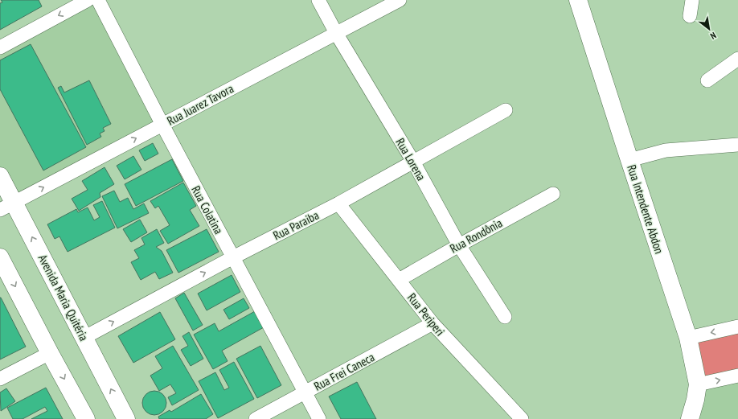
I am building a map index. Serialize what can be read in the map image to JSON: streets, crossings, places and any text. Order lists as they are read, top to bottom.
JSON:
{
  "streets": {
    "main road": ["Rua Intendente Abdon", "Avenida Maria Quitéria"],
    "street": [
      "Rua Juarez Tavora",
      "Rua Lorena",
      "Rua Colatina",
      "Rua Paraiba",
      "Rua Rondônia",
      "Rua Periperi",
      "Rua Frei Caneca"
    ]
  },
  "crossings": [
    ["Rua Juarez Tavora", "Rua Lorena"],
    ["Rua Juarez Tavora", "Rua Colatina"],
    ["Rua Juarez Tavora", "Avenida Maria Quitéria"],
    ["Rua Lorena", "Rua Paraiba"],
    ["Rua Lorena", "Rua Rondônia"],
    ["Rua Colatina", "Rua Paraiba"],
    ["Rua Colatina", "Rua Frei Caneca"],
    ["Rua Paraiba", "Avenida Maria Quitéria"],
    ["Rua Paraiba", "Rua Periperi"],
    ["Rua Rondônia", "Rua Periperi"],
    ["Rua Periperi", "Rua Frei Caneca"]
  ],
  "one_way": ["Rua Juarez Tavora", "Rua Paraiba"],
  "north": "bottom right"
}
